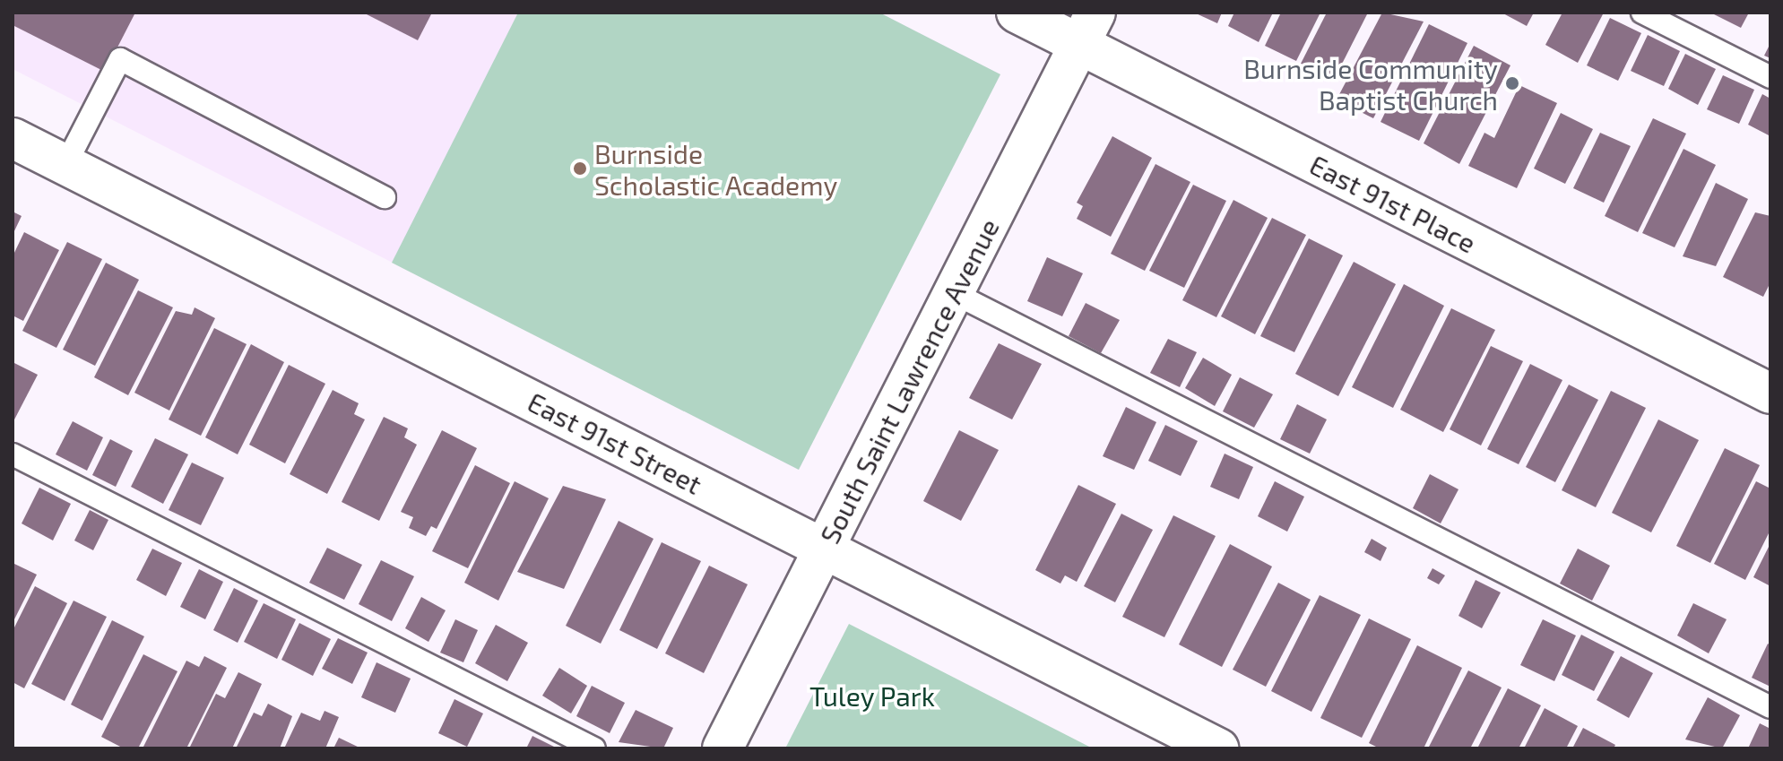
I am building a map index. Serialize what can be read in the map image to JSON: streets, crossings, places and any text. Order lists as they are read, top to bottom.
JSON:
{
  "streets": {
    "street": ["East 91st Place", "South Saint Lawrence Avenue", "East 91st Street"]
  },
  "crossings": [
    ["East 91st Place", "South Saint Lawrence Avenue"],
    ["South Saint Lawrence Avenue", "East 91st Street"]
  ],
  "parks": ["Tuley Park"],
  "places": ["Burnside Community Baptist Church", "Burnside Scholastic Academy"]
}
